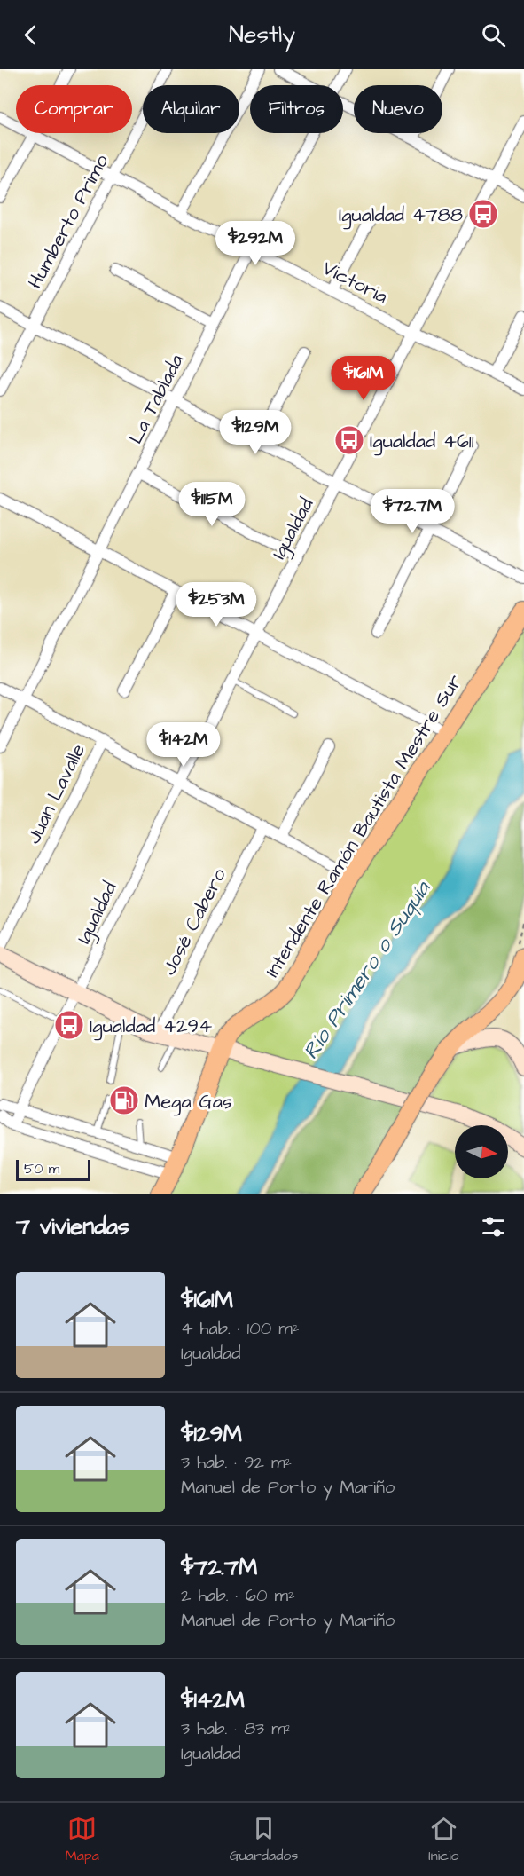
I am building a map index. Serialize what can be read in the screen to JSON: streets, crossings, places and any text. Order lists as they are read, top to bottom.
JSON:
{
  "streets": {
    "main road": ["Intendente Ramón Bautista Mestre Sur"],
    "street": [
      "Humberto Primo",
      "Victoria",
      "La Tablada",
      "Igualdad",
      "Juan Lavalle",
      "José Cabero"
    ]
  },
  "crossings": [
    ["Humberto Primo", "Victoria"],
    ["Victoria", "La Tablada"],
    ["Victoria", "Igualdad"]
  ],
  "water": ["Río Primero o Suquía"],
  "places": {
    "bus stop": ["Igualdad 4788", "Igualdad 4611", "Igualdad 4294"],
    "fuel station": ["Mega Gas"]
  },
  "scale_bar": "50 m",
  "north": "right",
  "page": {
    "header": "Nestly",
    "chip": [
      "Comprar",
      "Alquilar",
      "Filtros",
      "Nuevo"
    ],
    "price": [
      "$292M",
      "$161M",
      "$129M",
      "$115M",
      "$72.7M",
      "$253M",
      "$142M"
    ],
    "scale": "50 m",
    "heading": "7 viviendas",
    "list": [
      {
        "name": "$161M",
        "note": "4 hab. · 100 m² · Igualdad"
      },
      {
        "name": "$129M",
        "note": "3 hab. · 92 m² · Manuel de Porto y Mariño"
      },
      {
        "name": "$72.7M",
        "note": "2 hab. · 60 m² · Manuel de Porto y Mariño"
      },
      {
        "name": "$142M",
        "note": "3 hab. · 83 m² · Igualdad"
      }
    ],
    "tabs": ["Mapa", "Guardados", "Inicio"]
  }
}
